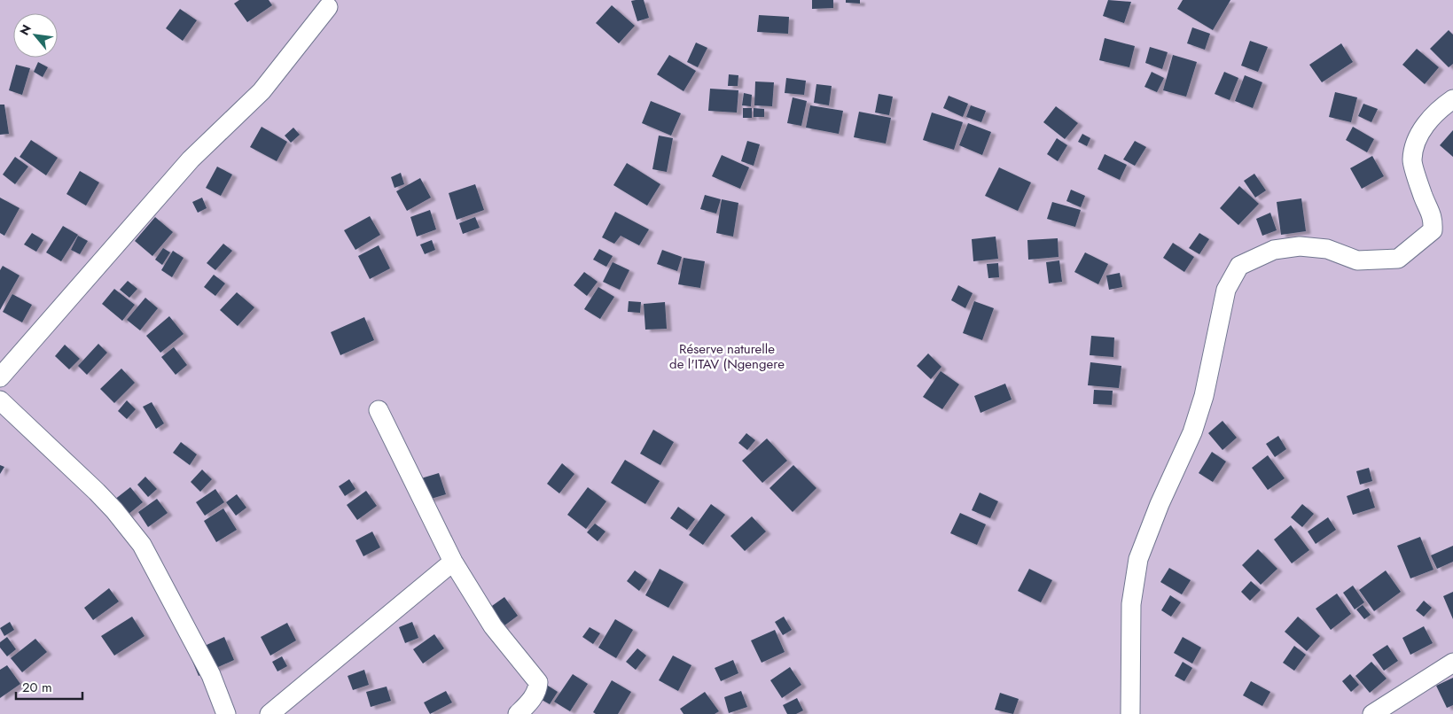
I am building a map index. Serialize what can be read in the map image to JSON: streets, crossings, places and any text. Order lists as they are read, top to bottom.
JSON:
{
  "parks": ["Réserve naturelle de l'ITAV (Ngengere"],
  "scale_bar": "20 m",
  "north": "top left"
}
